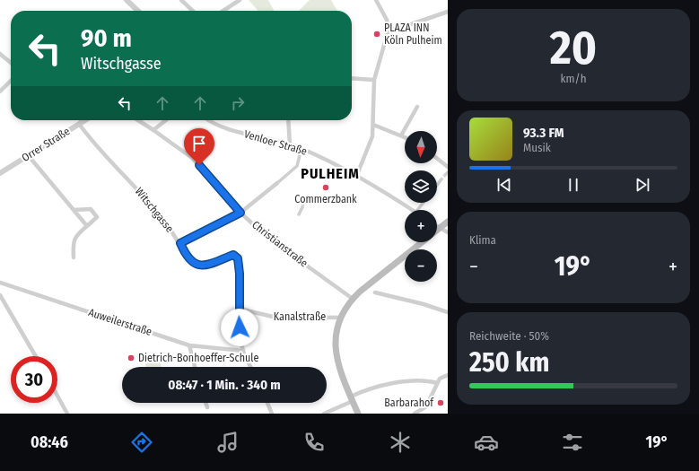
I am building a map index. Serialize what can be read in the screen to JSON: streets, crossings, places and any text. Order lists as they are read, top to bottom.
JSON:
{
  "streets": {
    "street": [
      "Venloer Straße",
      "Orrer Straße",
      "Witschgasse",
      "Christianstraße",
      "Kanalstraße",
      "Auweilerstraße"
    ]
  },
  "crossings": [
    ["Orrer Straße", "Witschgasse"],
    ["Witschgasse", "Kanalstraße"]
  ],
  "districts": ["PULHEIM"],
  "places": [
    "PLAZA INN Köln Pulheim",
    "Commerzbank",
    "Dietrich-Bonhoeffer-Schule",
    "Barbarahof"
  ],
  "north": "bottom",
  "page": {
    "tile": [
      ["20", "km/h"],
      "Klima",
      ["Reichweite · 50%", "250 km"]
    ],
    "turn": ["90 m", "Witschgasse"],
    "song": ["93.3 FM", "Musik"],
    "map_buttons": ["+", "−"],
    "heat": ["−", "19°", "+"],
    "limit": "30",
    "trip": "08:47 · 1 Min. · 340 m",
    "tabs": ["08:46", "19°"]
  }
}
